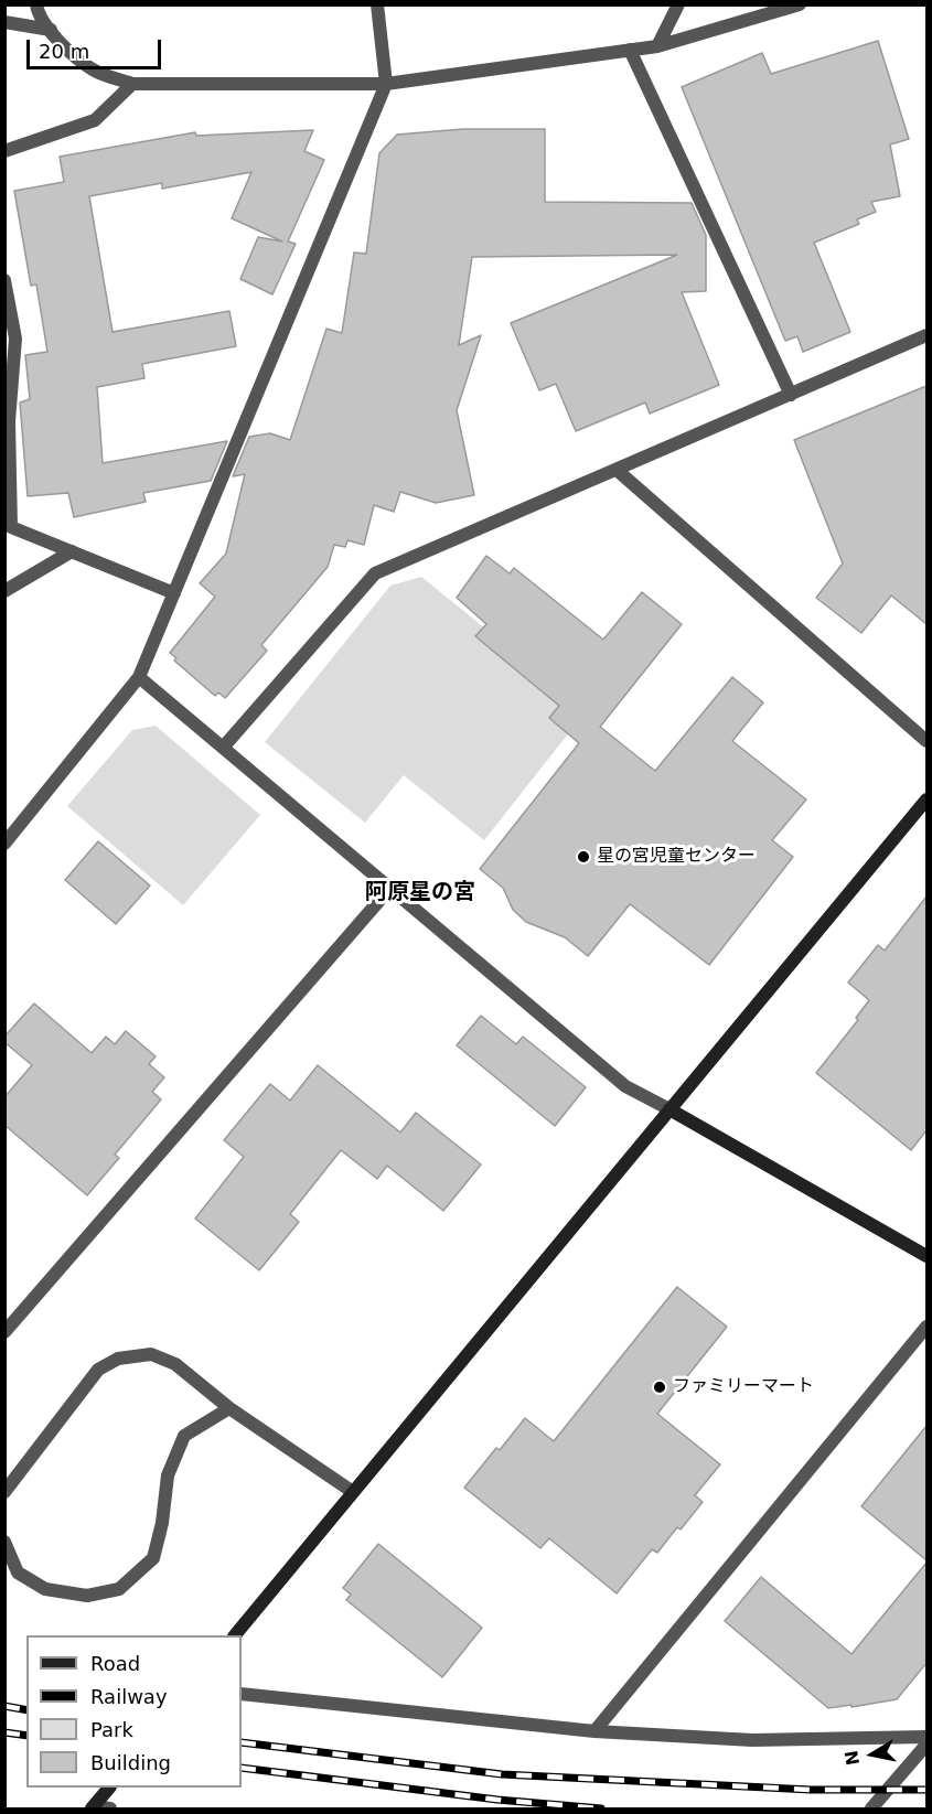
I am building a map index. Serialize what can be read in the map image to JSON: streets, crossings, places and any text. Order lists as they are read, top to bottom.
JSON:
{
  "districts": ["阿原星の宮"],
  "places": ["星の宮児童センター", "ファミリーマート"],
  "legend": [
    "Road",
    "Railway",
    "Park",
    "Building"
  ],
  "scale_bar": "20 m",
  "north": "left"
}
